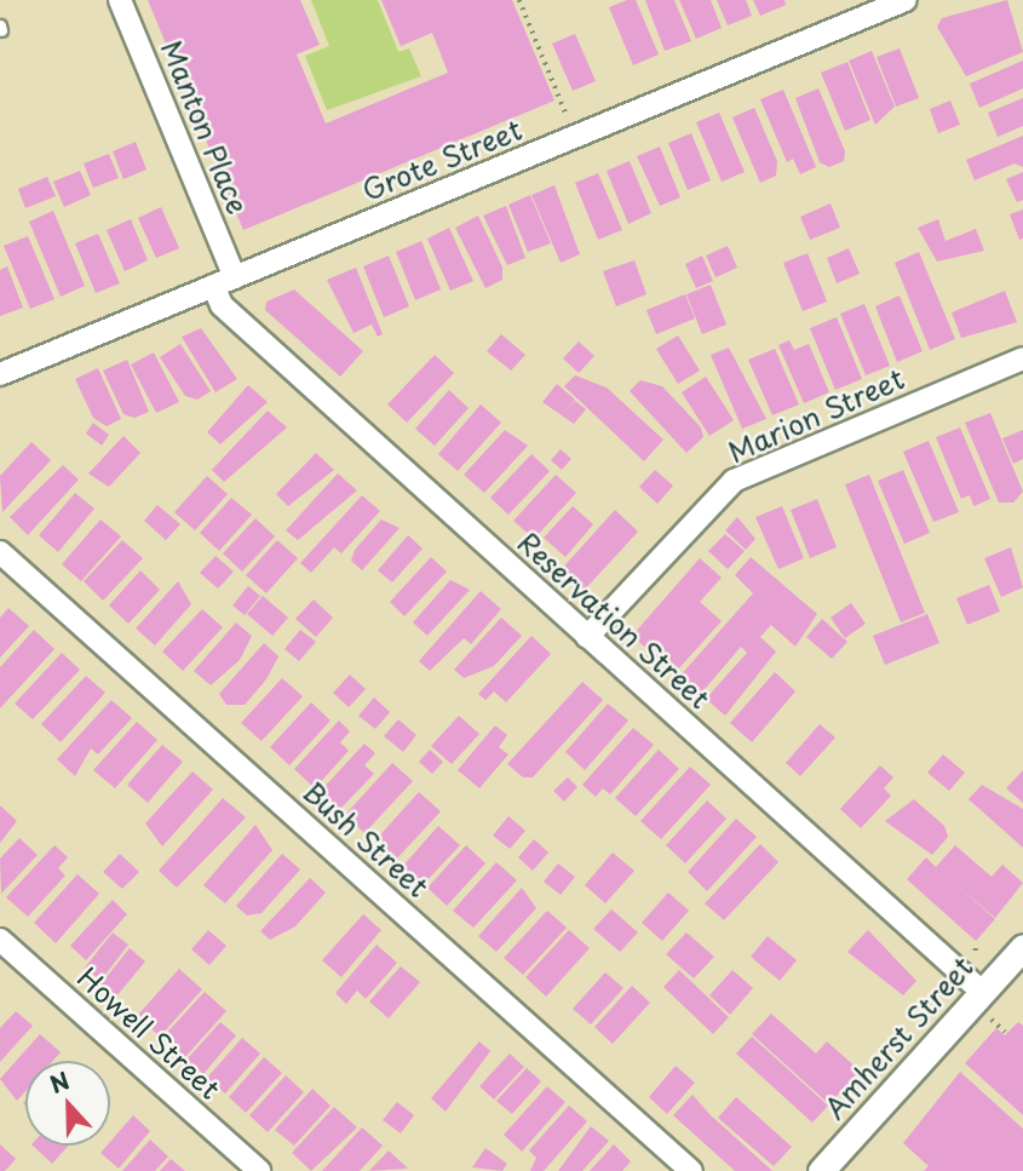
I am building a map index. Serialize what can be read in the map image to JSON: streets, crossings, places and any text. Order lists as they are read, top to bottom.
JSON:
{
  "streets": {
    "street": [
      "Manton Place",
      "Grote Street",
      "Marion Street",
      "Reservation Street",
      "Bush Street",
      "Howell Street",
      "Amherst Street"
    ]
  },
  "crossings": [
    ["Manton Place", "Grote Street"],
    ["Grote Street", "Reservation Street"],
    ["Marion Street", "Reservation Street"],
    ["Reservation Street", "Amherst Street"]
  ],
  "north": "top"
}
